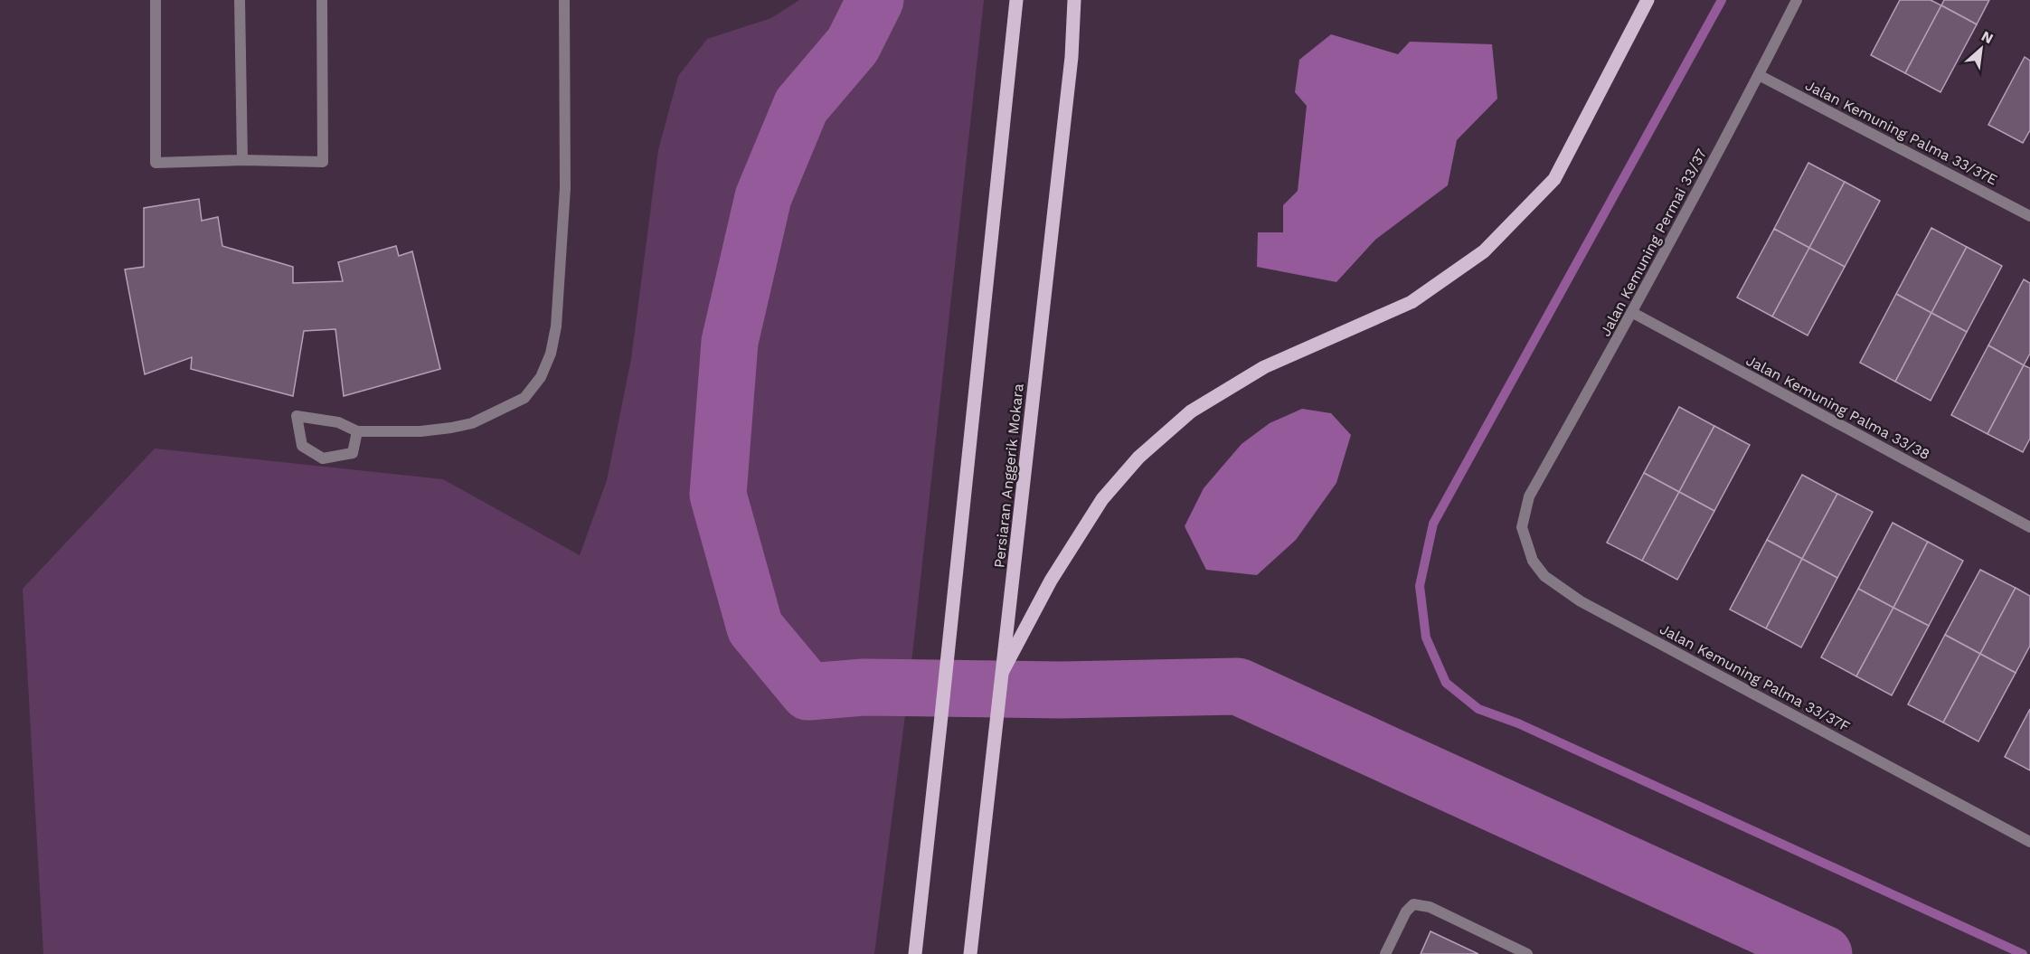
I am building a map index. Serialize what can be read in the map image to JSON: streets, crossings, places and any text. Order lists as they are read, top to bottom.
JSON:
{
  "streets": {
    "main road": ["Persiaran Anggerik Mokara"],
    "street": [
      "Jalan Kemuning Palma 33/37E",
      "Jalan Kemuning Permai 33/37",
      "Jalan Kemuning Palma 33/38",
      "Jalan Kemuning Palma 33/37F"
    ]
  },
  "crossings": [
    ["Jalan Kemuning Palma 33/37E", "Jalan Kemuning Permai 33/37"],
    ["Jalan Kemuning Permai 33/37", "Jalan Kemuning Palma 33/38"],
    ["Jalan Kemuning Permai 33/37", "Jalan Kemuning Palma 33/37F"]
  ],
  "north": "top right"
}
